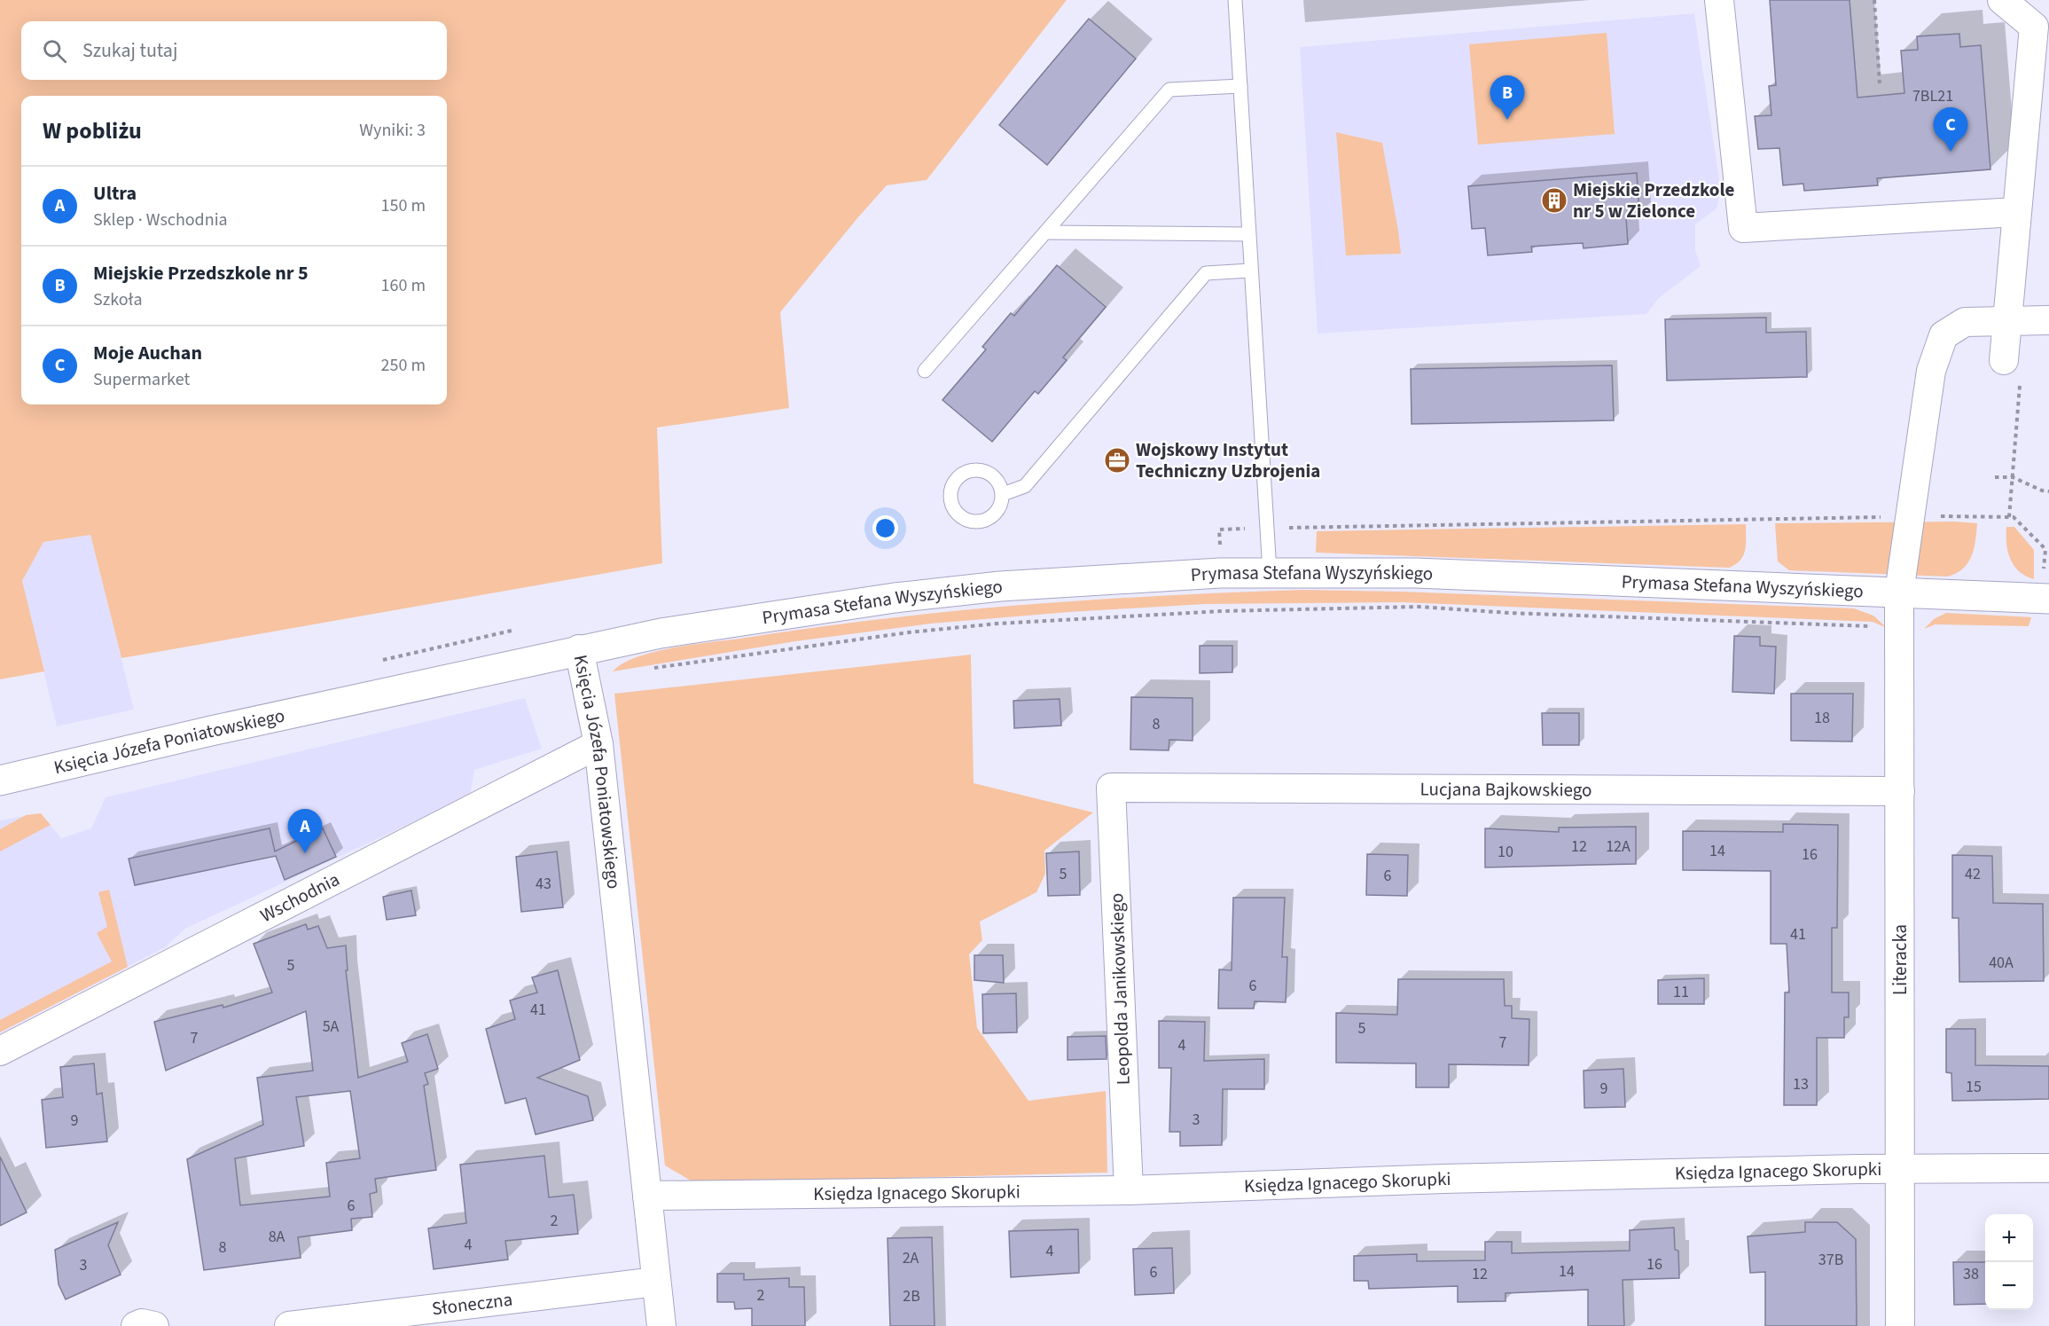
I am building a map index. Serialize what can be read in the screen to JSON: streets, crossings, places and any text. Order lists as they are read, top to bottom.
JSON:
{
  "streets": {
    "main road": ["Prymasa Stefana Wyszyńskiego", "Księcia Józefa Poniatowskiego"],
    "street": [
      "Lucjana Bajkowskiego",
      "Wschodnia",
      "Literacka",
      "Leopolda Janikowskiego",
      "Księdza Ignacego Skorupki",
      "Słoneczna"
    ]
  },
  "crossings": [
    ["Prymasa Stefana Wyszyńskiego", "Księcia Józefa Poniatowskiego"],
    ["Prymasa Stefana Wyszyńskiego", "Literacka"],
    ["Księcia Józefa Poniatowskiego", "Wschodnia"],
    ["Księcia Józefa Poniatowskiego", "Księdza Ignacego Skorupki"],
    ["Księcia Józefa Poniatowskiego", "Słoneczna"],
    ["Lucjana Bajkowskiego", "Literacka"],
    ["Lucjana Bajkowskiego", "Leopolda Janikowskiego"],
    ["Literacka", "Księdza Ignacego Skorupki"],
    ["Leopolda Janikowskiego", "Księdza Ignacego Skorupki"]
  ],
  "places": {
    "building": ["Miejskie Przedzkole nr 5 w Zielonce"],
    "office": ["Wojskowy Instytut Techniczny Uzbrojenia"]
  },
  "house_numbers": [
    "7BL21",
    "18",
    "8",
    "12",
    "12A",
    "14",
    "10",
    "16",
    "5",
    "42",
    "6",
    "43",
    "41",
    "40A",
    "5",
    "6",
    "11",
    "41",
    "5A",
    "5",
    "7",
    "7",
    "4",
    "13",
    "15",
    "9",
    "3",
    "9",
    "6",
    "2",
    "8A",
    "4",
    "8",
    "4",
    "2A",
    "37B",
    "16",
    "3",
    "14",
    "6",
    "12",
    "38",
    "2",
    "2B"
  ],
  "page": {
    "search": "Szukaj tutaj",
    "pins": ["B", "C", "A"],
    "heading": ["W pobliżu", "Wyniki: 3"],
    "list": [
      {
        "mark": "A",
        "name": "Ultra",
        "note": "Sklep · Wschodnia",
        "value": "150 m"
      },
      {
        "mark": "B",
        "name": "Miejskie Przedszkole nr 5",
        "note": "Szkoła",
        "value": "160 m"
      },
      {
        "mark": "C",
        "name": "Moje Auchan",
        "note": "Supermarket",
        "value": "250 m"
      }
    ],
    "map_buttons": ["+", "−"]
  }
}
